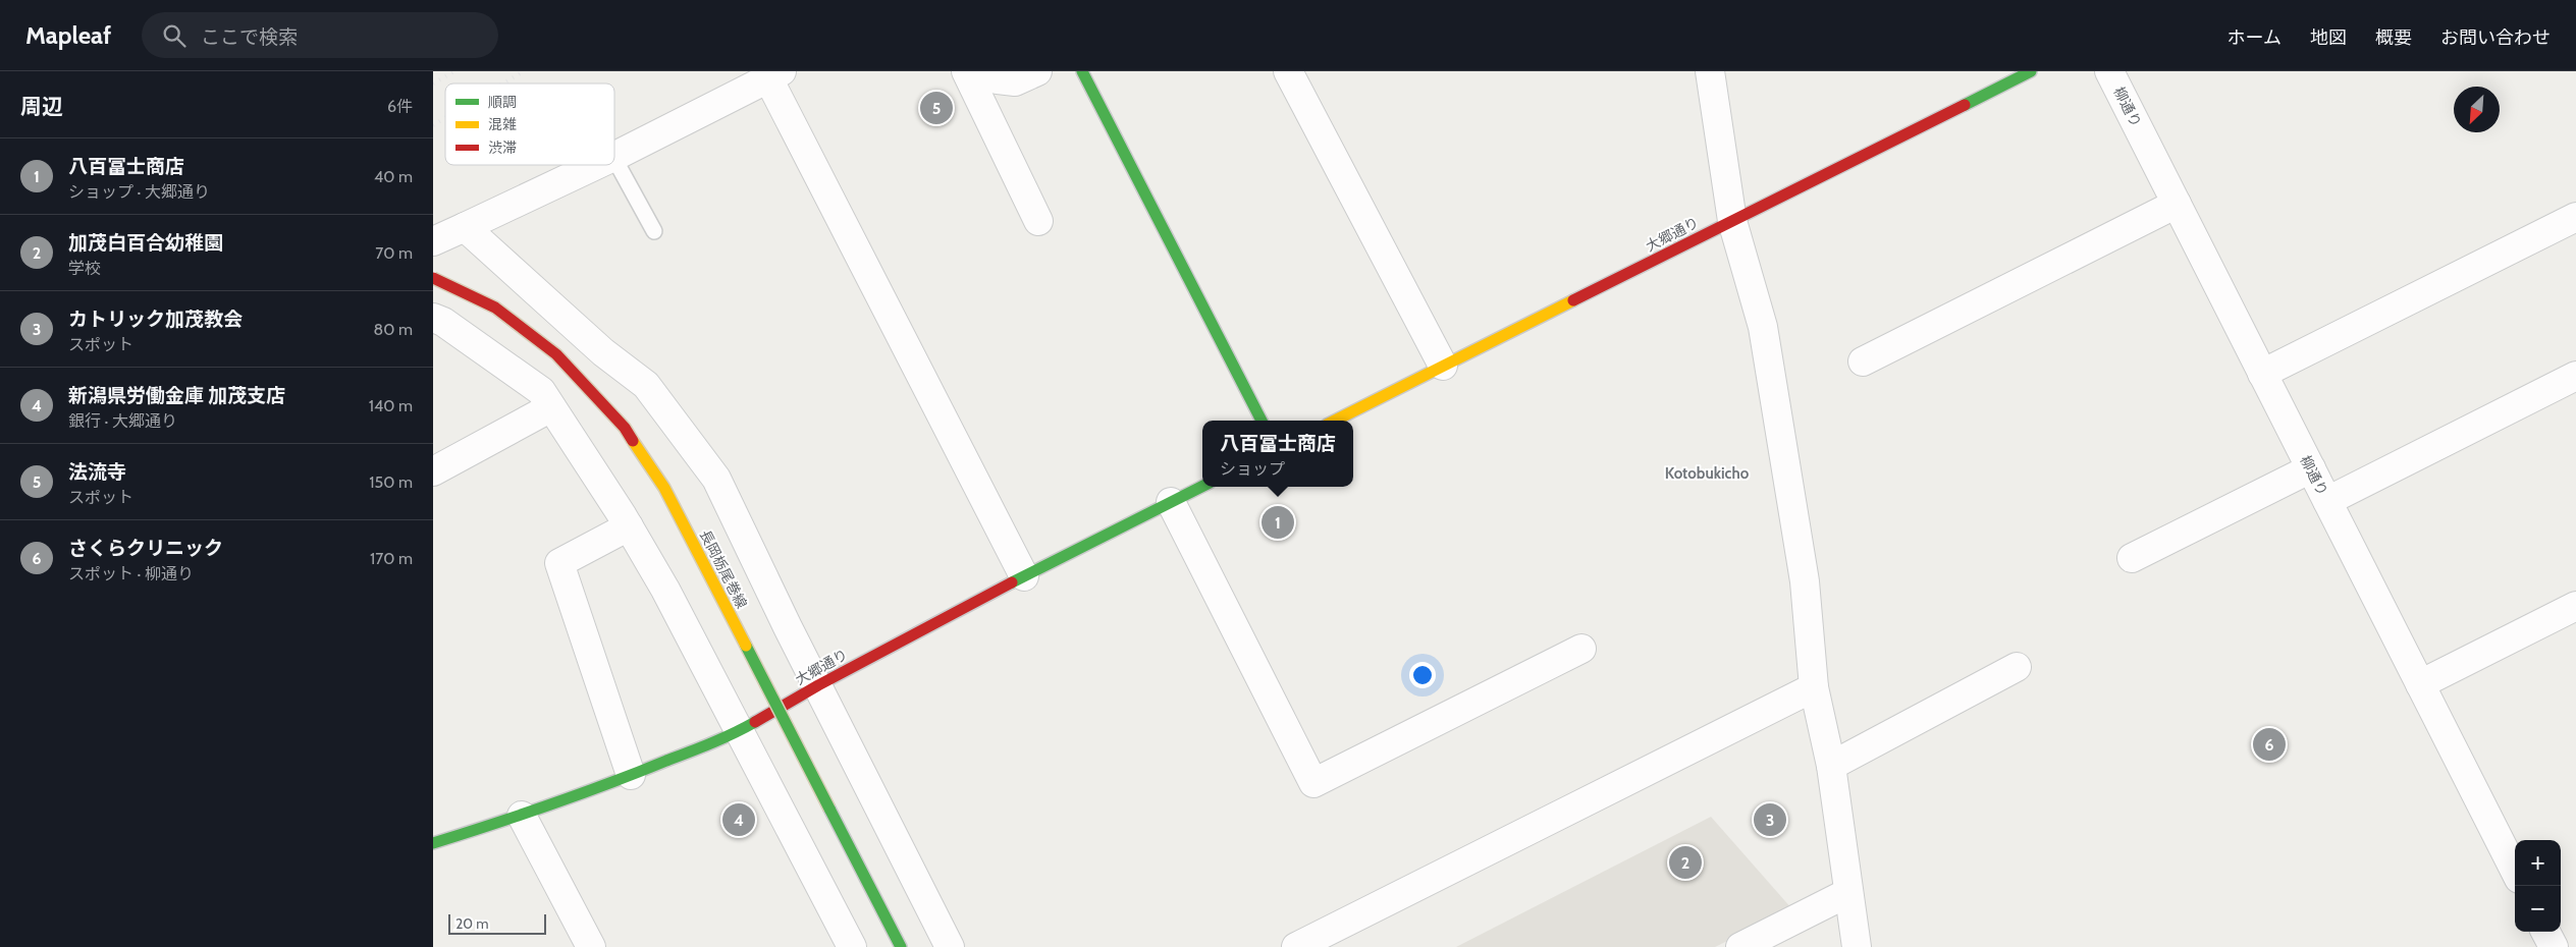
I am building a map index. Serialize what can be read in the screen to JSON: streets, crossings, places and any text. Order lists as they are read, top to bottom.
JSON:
{
  "streets": {
    "street": ["柳通り", "大郷通り", "長岡栃尾巻線"]
  },
  "districts": ["Kotobukicho"],
  "legend": ["順調", "混雑", "渋滞"],
  "scale_bar": "20 m",
  "north": "bottom left",
  "page": {
    "header": "Mapleaf",
    "search": "ここで検索",
    "nav": [
      "ホーム",
      "地図",
      "概要",
      "お問い合わせ"
    ],
    "heading": ["周辺", "6件"],
    "pins": [
      "5",
      "1",
      "6",
      "3",
      "4",
      "2"
    ],
    "list": [
      {
        "mark": "1",
        "name": "八百冨士商店",
        "note": "ショップ · 大郷通り",
        "value": "40 m"
      },
      {
        "mark": "2",
        "name": "加茂白百合幼稚園",
        "note": "学校",
        "value": "70 m"
      },
      {
        "mark": "3",
        "name": "カトリック加茂教会",
        "note": "スポット",
        "value": "80 m"
      },
      {
        "mark": "4",
        "name": "新潟県労働金庫 加茂支店",
        "note": "銀行 · 大郷通り",
        "value": "140 m"
      },
      {
        "mark": "5",
        "name": "法流寺",
        "note": "スポット",
        "value": "150 m"
      },
      {
        "mark": "6",
        "name": "さくらクリニック",
        "note": "スポット · 柳通り",
        "value": "170 m"
      }
    ],
    "popup": ["八百冨士商店", "ショップ"],
    "map_buttons": ["+", "−"],
    "scale": "20 m"
  }
}
